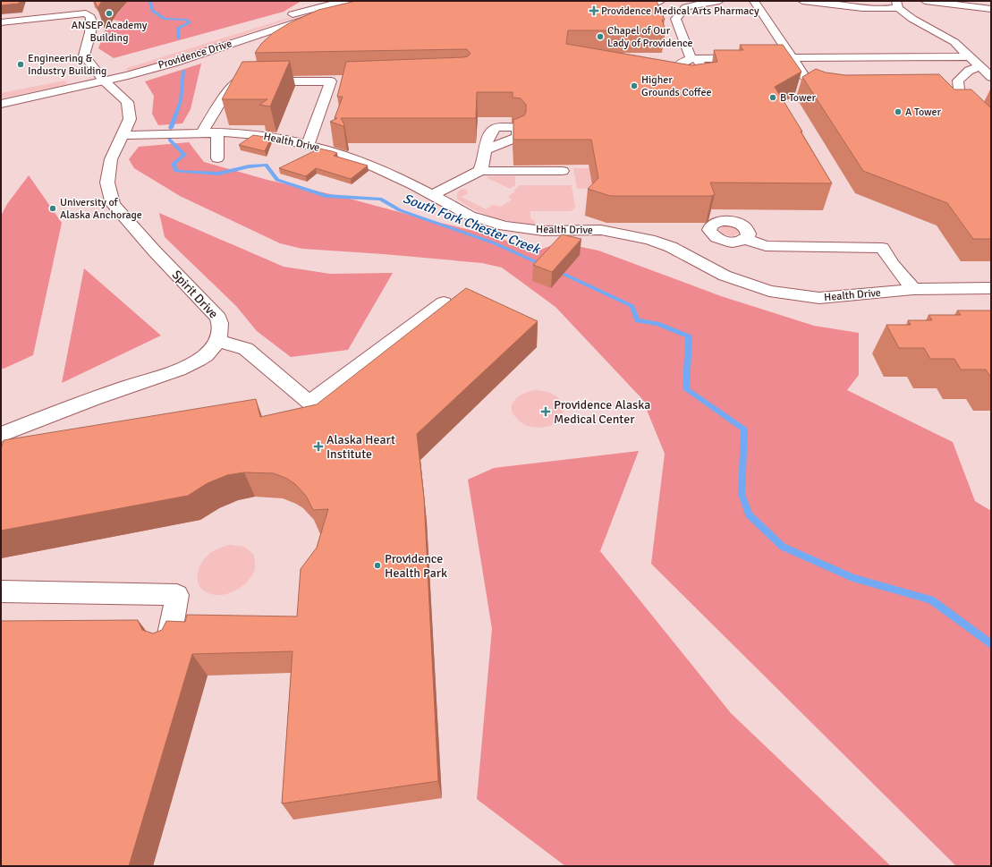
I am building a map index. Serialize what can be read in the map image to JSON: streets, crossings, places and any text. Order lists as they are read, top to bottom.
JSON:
{
  "streets": {
    "street": ["Providence Drive", "Health Drive", "Spirit Drive"]
  },
  "crossings": [
    ["Providence Drive", "Spirit Drive"],
    ["Health Drive", "Spirit Drive"]
  ],
  "water": ["South Fork Chester Creek"],
  "places": {
    "health": ["Providence Medical Arts Pharmacy", "Providence Alaska Medical Center", "Alaska Heart Institute"],
    "other": [
      "ANSEP Academy Building",
      "Chapel of Our Lady of Providence",
      "Engineering & Industry Building",
      "Higher Grounds Coffee",
      "B Tower",
      "A Tower",
      "University of Alaska Anchorage",
      "Providence Health Park"
    ]
  }
}
